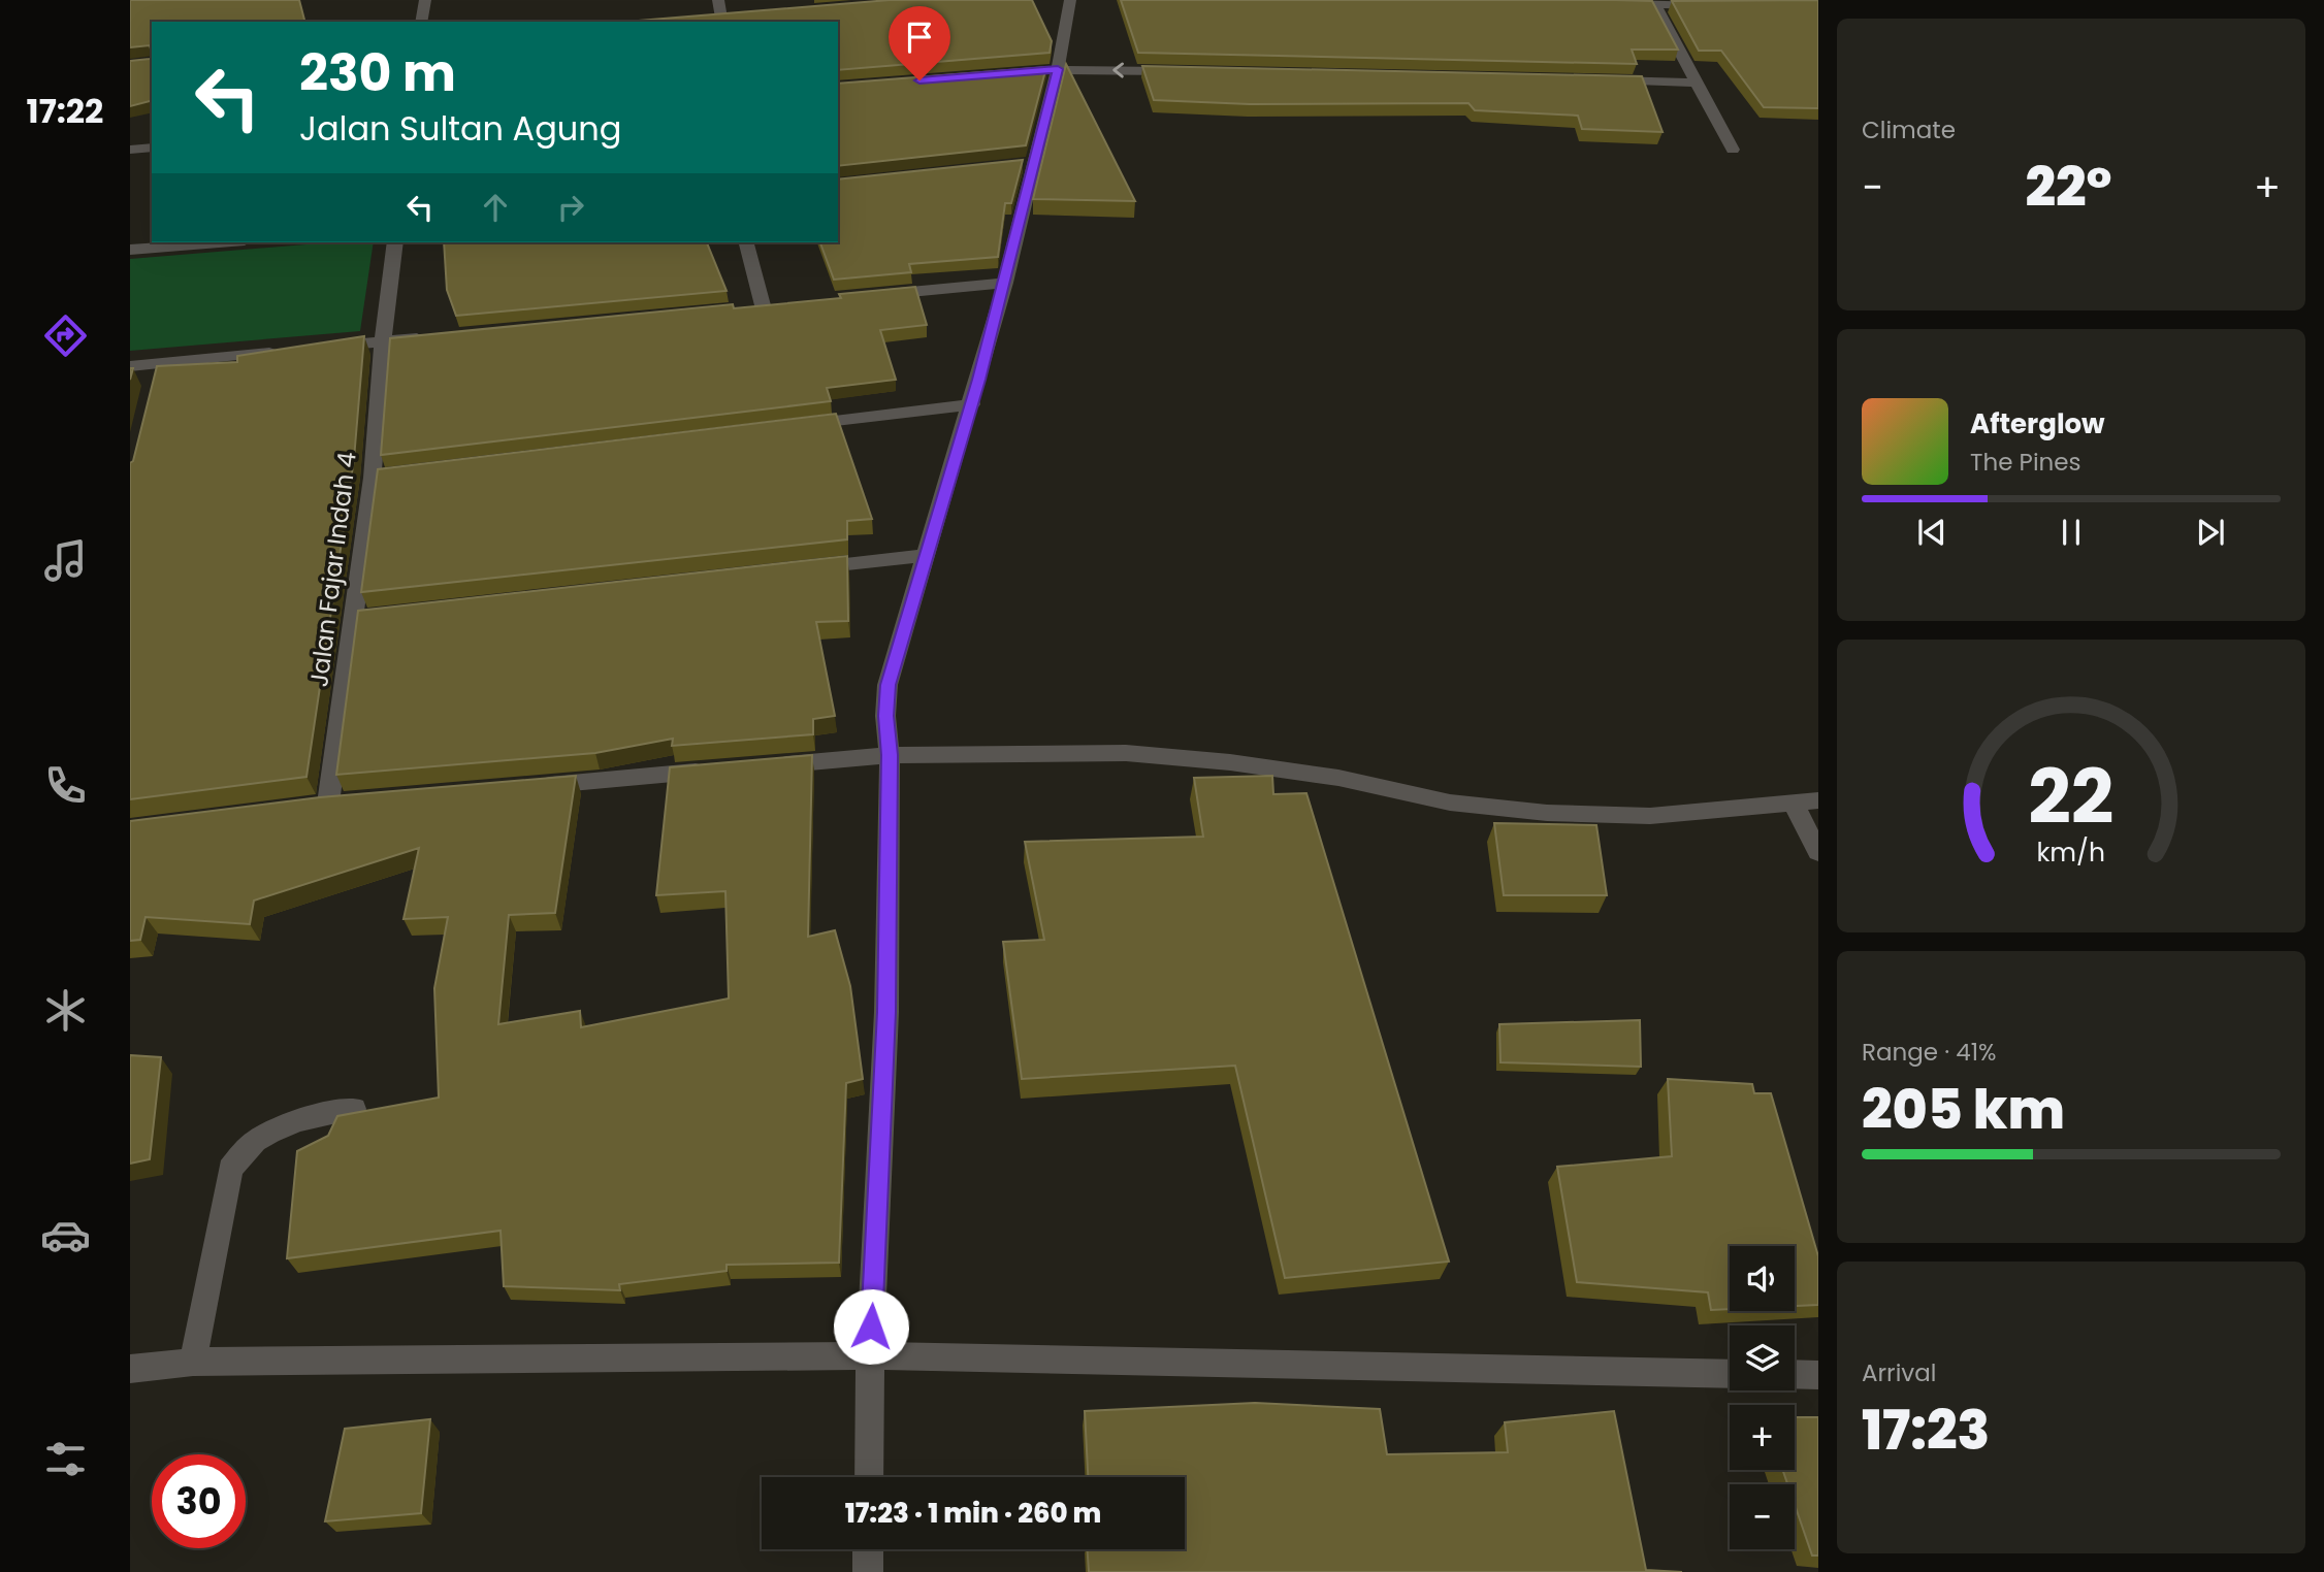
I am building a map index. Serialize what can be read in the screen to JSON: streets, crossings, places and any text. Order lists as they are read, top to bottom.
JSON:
{
  "streets": {
    "street": ["Jalan Fajar Indah 4"]
  },
  "page": {
    "tabs": "17:22",
    "tile": [
      "Climate",
      ["Range · 41%", "205 km"],
      ["Arrival", "17:23"]
    ],
    "turn": ["230 m", "Jalan Sultan Agung"],
    "heat": ["−", "22°", "+"],
    "song": ["Afterglow", "The Pines"],
    "map_buttons": ["+", "−"],
    "limit": "30",
    "trip": "17:23 · 1 min · 260 m",
    "gauge": ["22", "km/h"]
  }
}
